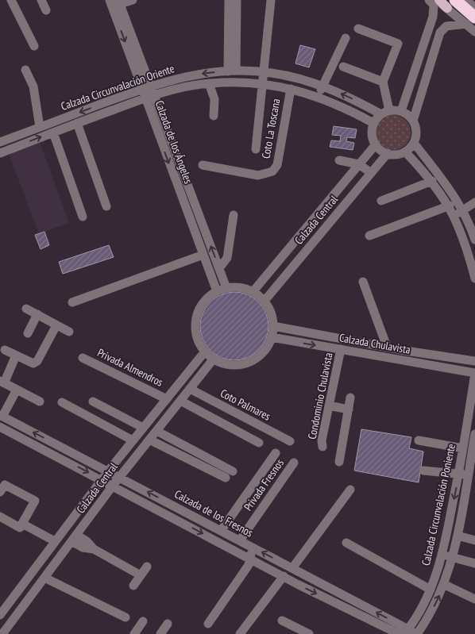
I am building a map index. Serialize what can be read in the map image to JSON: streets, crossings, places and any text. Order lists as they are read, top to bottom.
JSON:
{
  "streets": {
    "street": [
      "Calzada Circunvalación Oriente",
      "Coto La Toscana",
      "Calzada de los Ángeles",
      "Calzada Central",
      "Calzada Chulavista",
      "Privada Almendros",
      "Condominio Chulavista",
      "Coto Palmares",
      "Privada Fresnos",
      "Calzada Circunvalación Poniente",
      "Calzada de los Fresnos"
    ]
  },
  "crossings": [
    ["Calzada Circunvalación Oriente", "Coto La Toscana"],
    ["Calzada Circunvalación Oriente", "Calzada de los Ángeles"],
    ["Calzada Circunvalación Oriente", "Calzada Central"],
    ["Calzada de los Ángeles", "Calzada Central"],
    ["Calzada de los Ángeles", "Calzada Chulavista"],
    ["Calzada Central", "Calzada Chulavista"],
    ["Calzada Central", "Privada Almendros"],
    ["Calzada Central", "Coto Palmares"],
    ["Calzada Central", "Calzada de los Fresnos"],
    ["Calzada Chulavista", "Condominio Chulavista"],
    ["Calzada Chulavista", "Calzada Circunvalación Poniente"],
    ["Privada Fresnos", "Calzada de los Fresnos"],
    ["Calzada Circunvalación Poniente", "Calzada de los Fresnos"]
  ]
}
